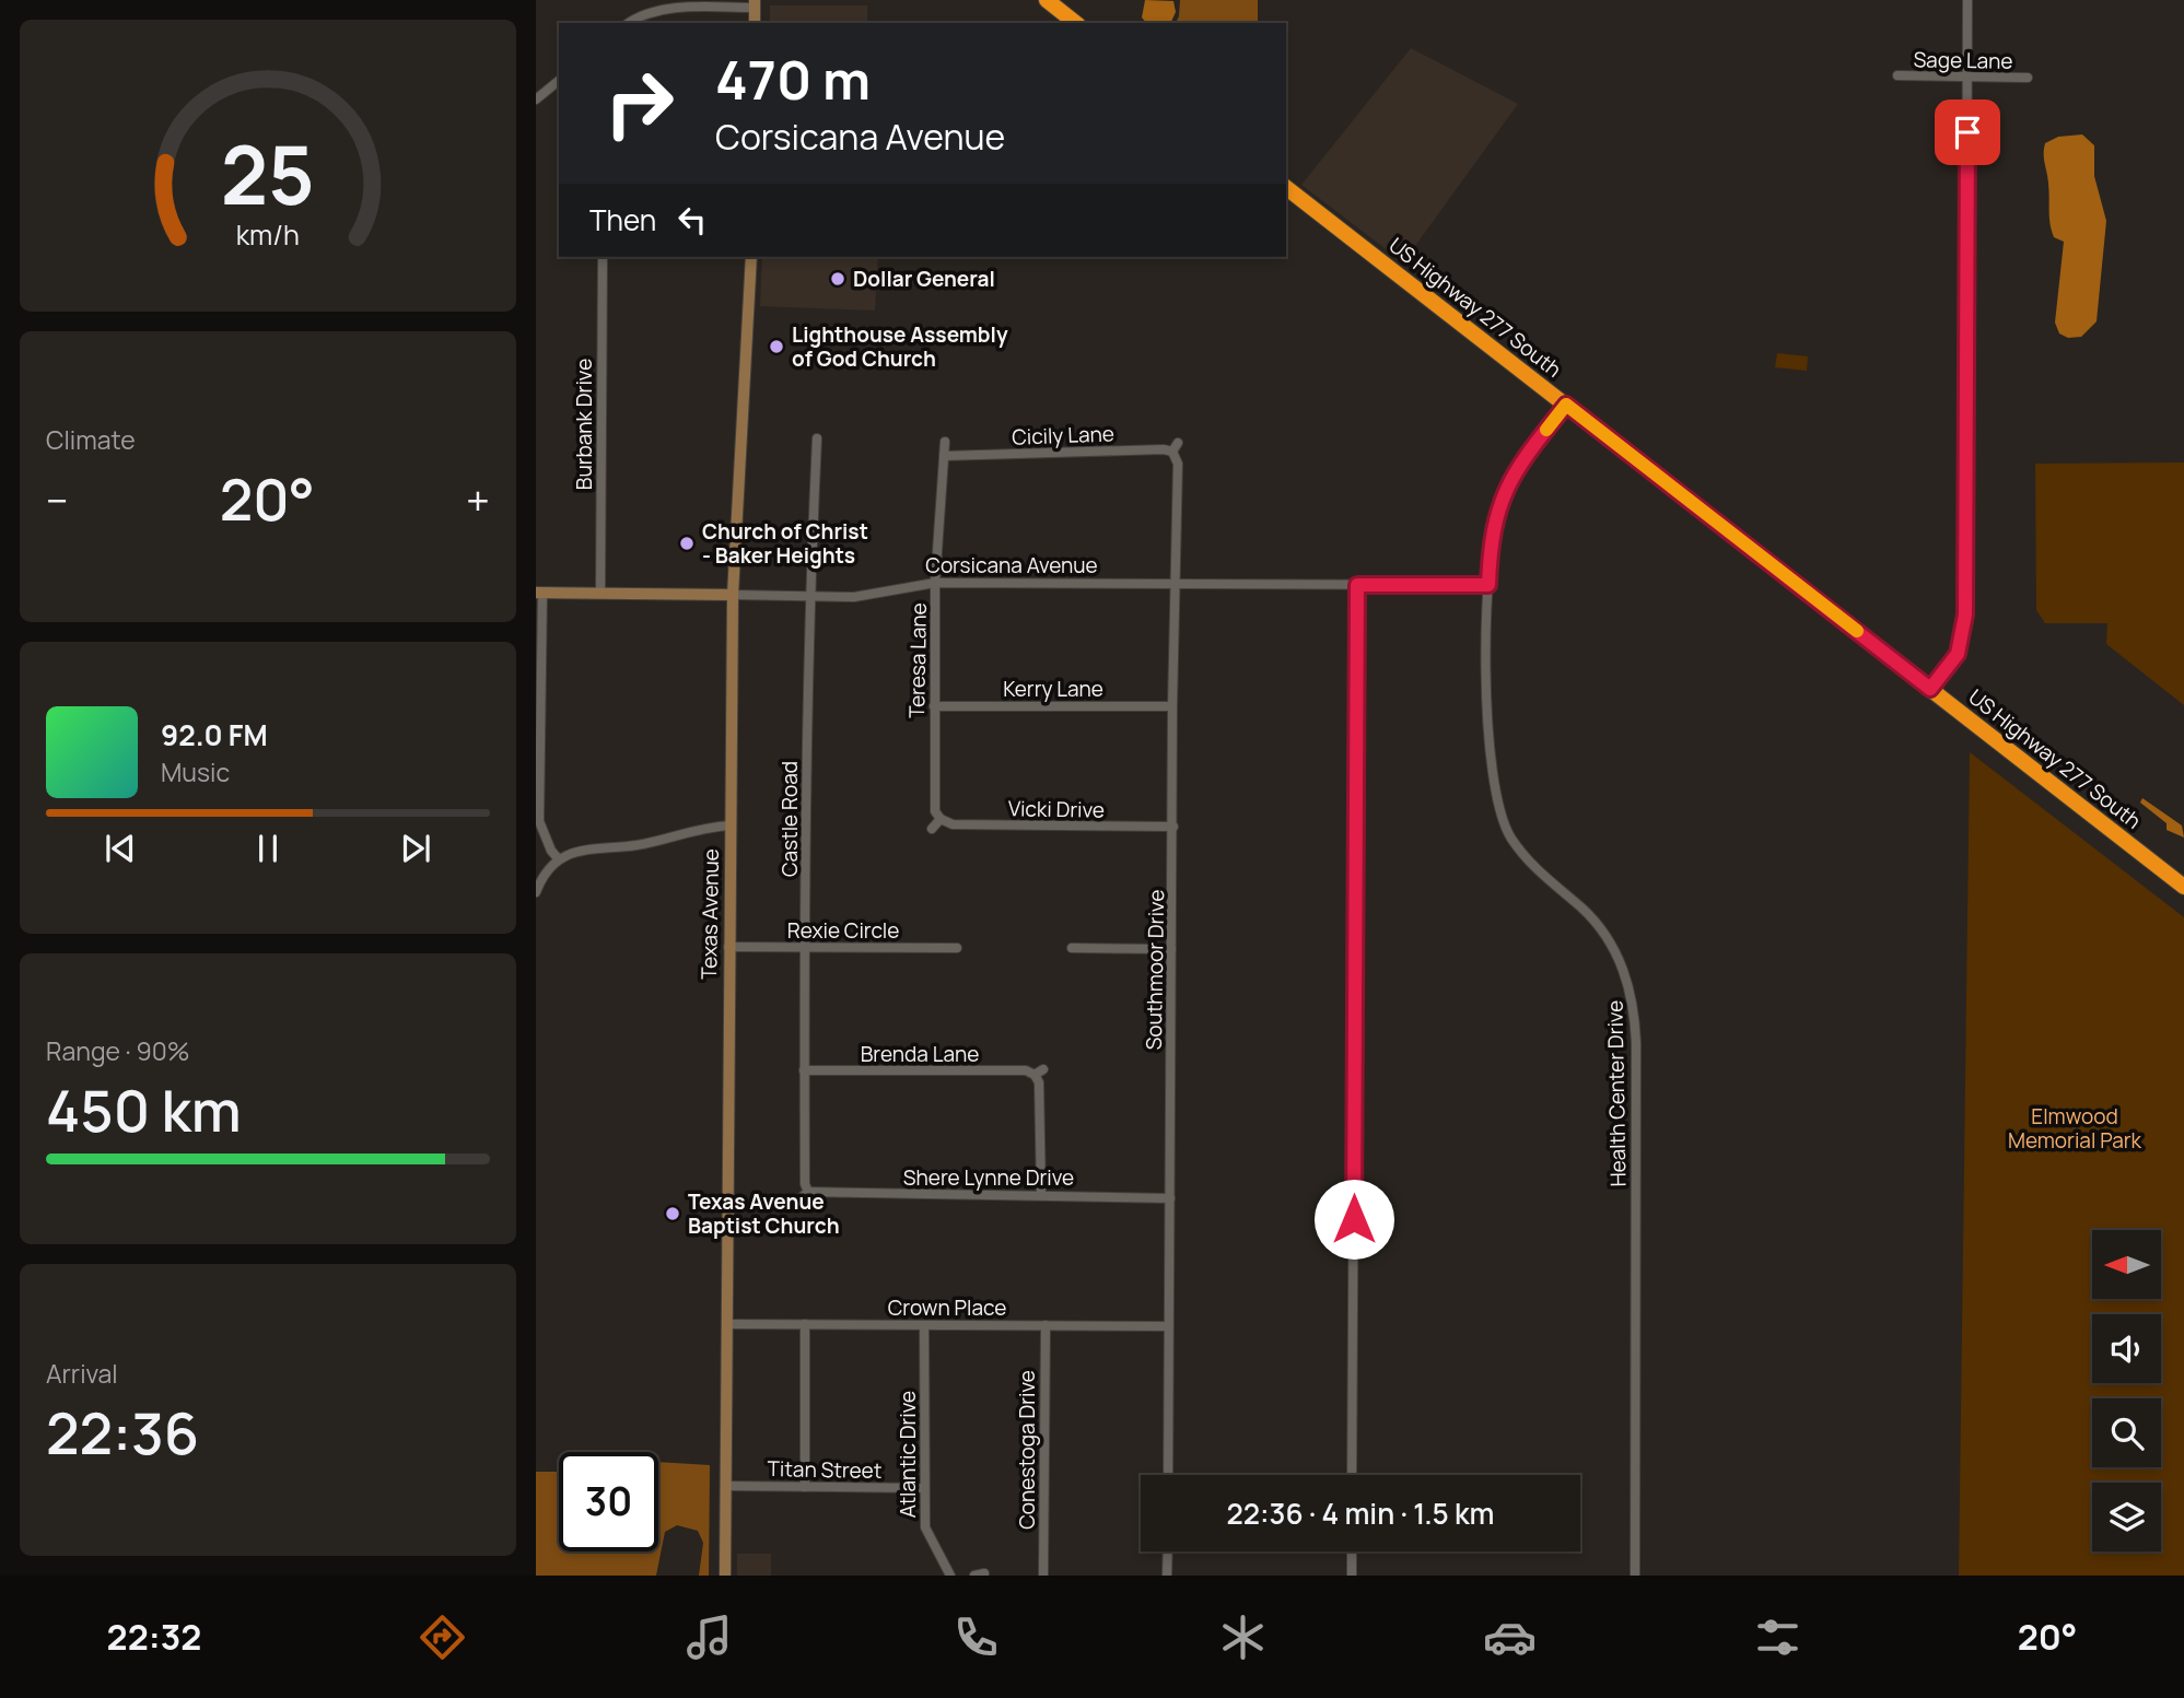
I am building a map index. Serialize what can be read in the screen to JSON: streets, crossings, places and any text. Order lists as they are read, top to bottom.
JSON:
{
  "streets": {
    "highway": ["US Highway 277 South"],
    "street": [
      "Sage Lane",
      "Burbank Drive",
      "Cicily Lane",
      "Corsicana Avenue",
      "Teresa Lane",
      "Kerry Lane",
      "Vicki Drive",
      "Castle Road",
      "Texas Avenue",
      "Rexie Circle",
      "Southmoor Drive",
      "Brenda Lane",
      "Health Center Drive",
      "Shere Lynne Drive",
      "Crown Place",
      "Conestoga Drive",
      "Atlantic Drive",
      "Titan Street"
    ]
  },
  "crossings": [
    ["US Highway 277 South", "Health Center Drive"],
    ["Burbank Drive", "Corsicana Avenue"],
    ["Cicily Lane", "Teresa Lane"],
    ["Cicily Lane", "Southmoor Drive"],
    ["Corsicana Avenue", "Teresa Lane"],
    ["Corsicana Avenue", "Castle Road"],
    ["Corsicana Avenue", "Texas Avenue"],
    ["Corsicana Avenue", "Southmoor Drive"],
    ["Corsicana Avenue", "Health Center Drive"],
    ["Teresa Lane", "Kerry Lane"],
    ["Teresa Lane", "Vicki Drive"],
    ["Kerry Lane", "Southmoor Drive"],
    ["Vicki Drive", "Southmoor Drive"],
    ["Castle Road", "Rexie Circle"],
    ["Castle Road", "Brenda Lane"],
    ["Castle Road", "Shere Lynne Drive"],
    ["Texas Avenue", "Rexie Circle"],
    ["Texas Avenue", "Crown Place"],
    ["Texas Avenue", "Titan Street"],
    ["Southmoor Drive", "Shere Lynne Drive"],
    ["Southmoor Drive", "Crown Place"],
    ["Brenda Lane", "Shere Lynne Drive"],
    ["Crown Place", "Conestoga Drive"],
    ["Crown Place", "Atlantic Drive"],
    ["Atlantic Drive", "Titan Street"]
  ],
  "parks": ["Elmwood Memorial Park"],
  "places": [
    "Dollar General",
    "Lighthouse Assembly of God Church",
    "Church of Christ - Baker Heights",
    "Texas Avenue Baptist Church"
  ],
  "north": "left",
  "page": {
    "turn": ["470 m", "Corsicana Avenue"],
    "then": "Then",
    "tile": [
      "Climate",
      ["Range · 90%", "450 km"],
      ["Arrival", "22:36"]
    ],
    "heat": ["−", "20°", "+"],
    "song": ["92.0 FM", "Music"],
    "limit": "30",
    "trip": "22:36 · 4 min · 1.5 km",
    "tabs": ["22:32", "20°"],
    "gauge": ["25", "km/h"]
  }
}
